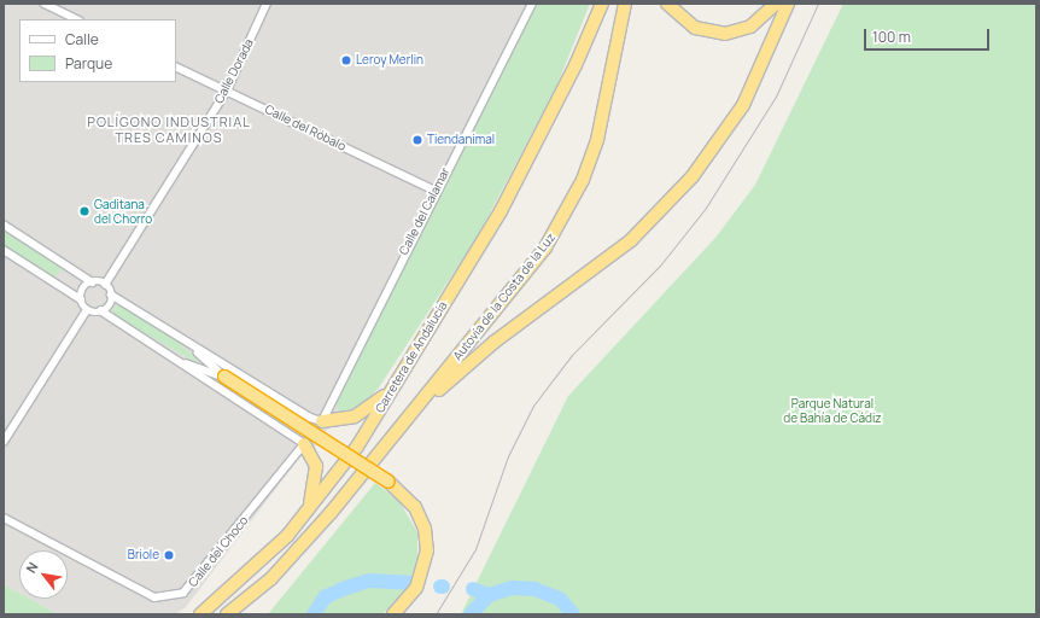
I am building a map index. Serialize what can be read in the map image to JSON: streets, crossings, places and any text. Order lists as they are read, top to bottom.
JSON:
{
  "streets": {
    "highway": ["Autovía de la Costa de la Luz", "Carretera de Andalucía"],
    "street": [
      "Calle Dorada",
      "Calle del Róbalo",
      "Calle del Calamar",
      "Calle del Choco"
    ]
  },
  "crossings": [
    ["Calle Dorada", "Calle del Róbalo"],
    ["Calle del Róbalo", "Calle del Calamar"]
  ],
  "districts": ["POLÍGONO INDUSTRIAL TRES CAMINOS"],
  "parks": ["Parque Natural de Bahía de Cádiz"],
  "places": [
    "Leroy Merlin",
    "Tiendanimal",
    "Gaditana del Chorro",
    "Briole"
  ],
  "legend": ["Calle", "Parque"],
  "scale_bar": "100 m",
  "north": "top left"
}
